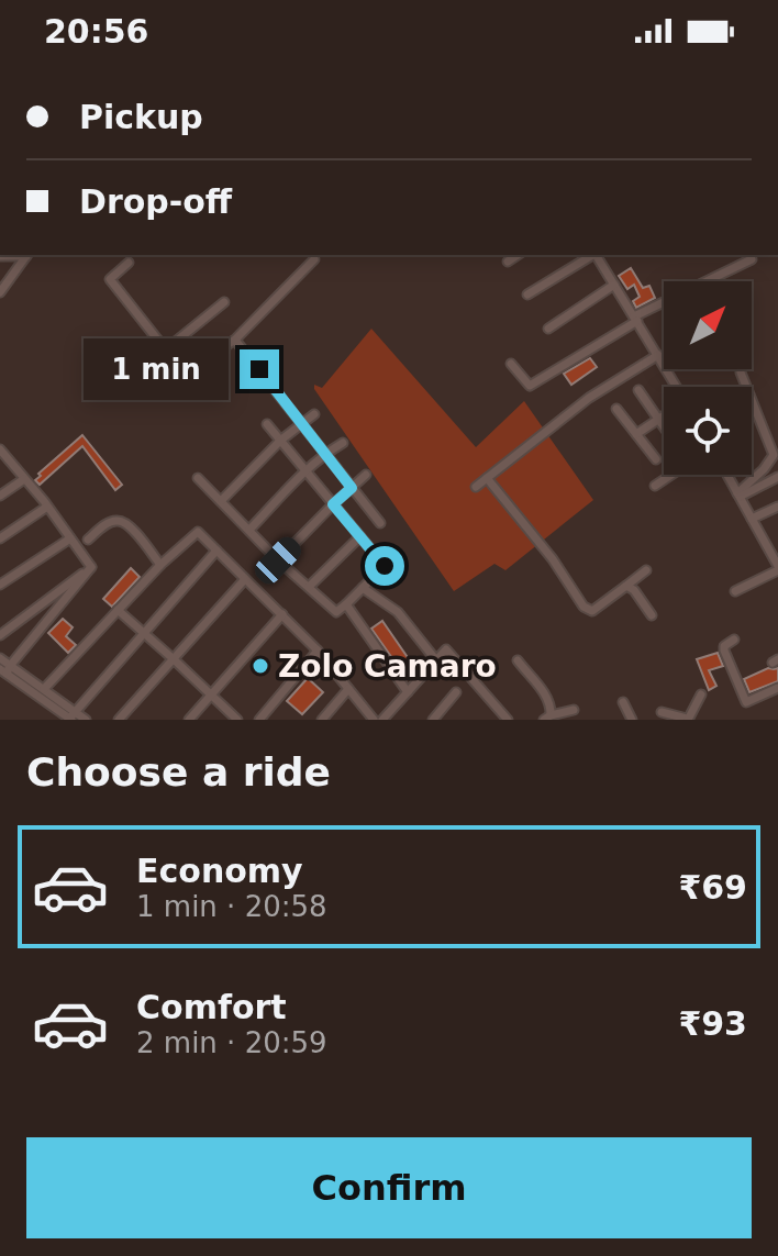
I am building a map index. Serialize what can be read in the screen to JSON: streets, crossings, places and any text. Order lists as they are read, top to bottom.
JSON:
{
  "places": ["Zolo Camaro"],
  "north": "top right",
  "page": {
    "status": "20:56",
    "banner": ["Pickup", "Drop-off"],
    "bubble": "1 min",
    "heading": "Choose a ride",
    "list": [
      {
        "name": "Economy",
        "note": "1 min · 20:58",
        "value": "₹69"
      },
      {
        "name": "Comfort",
        "note": "2 min · 20:59",
        "value": "₹93"
      }
    ],
    "buttons": "Confirm"
  }
}
